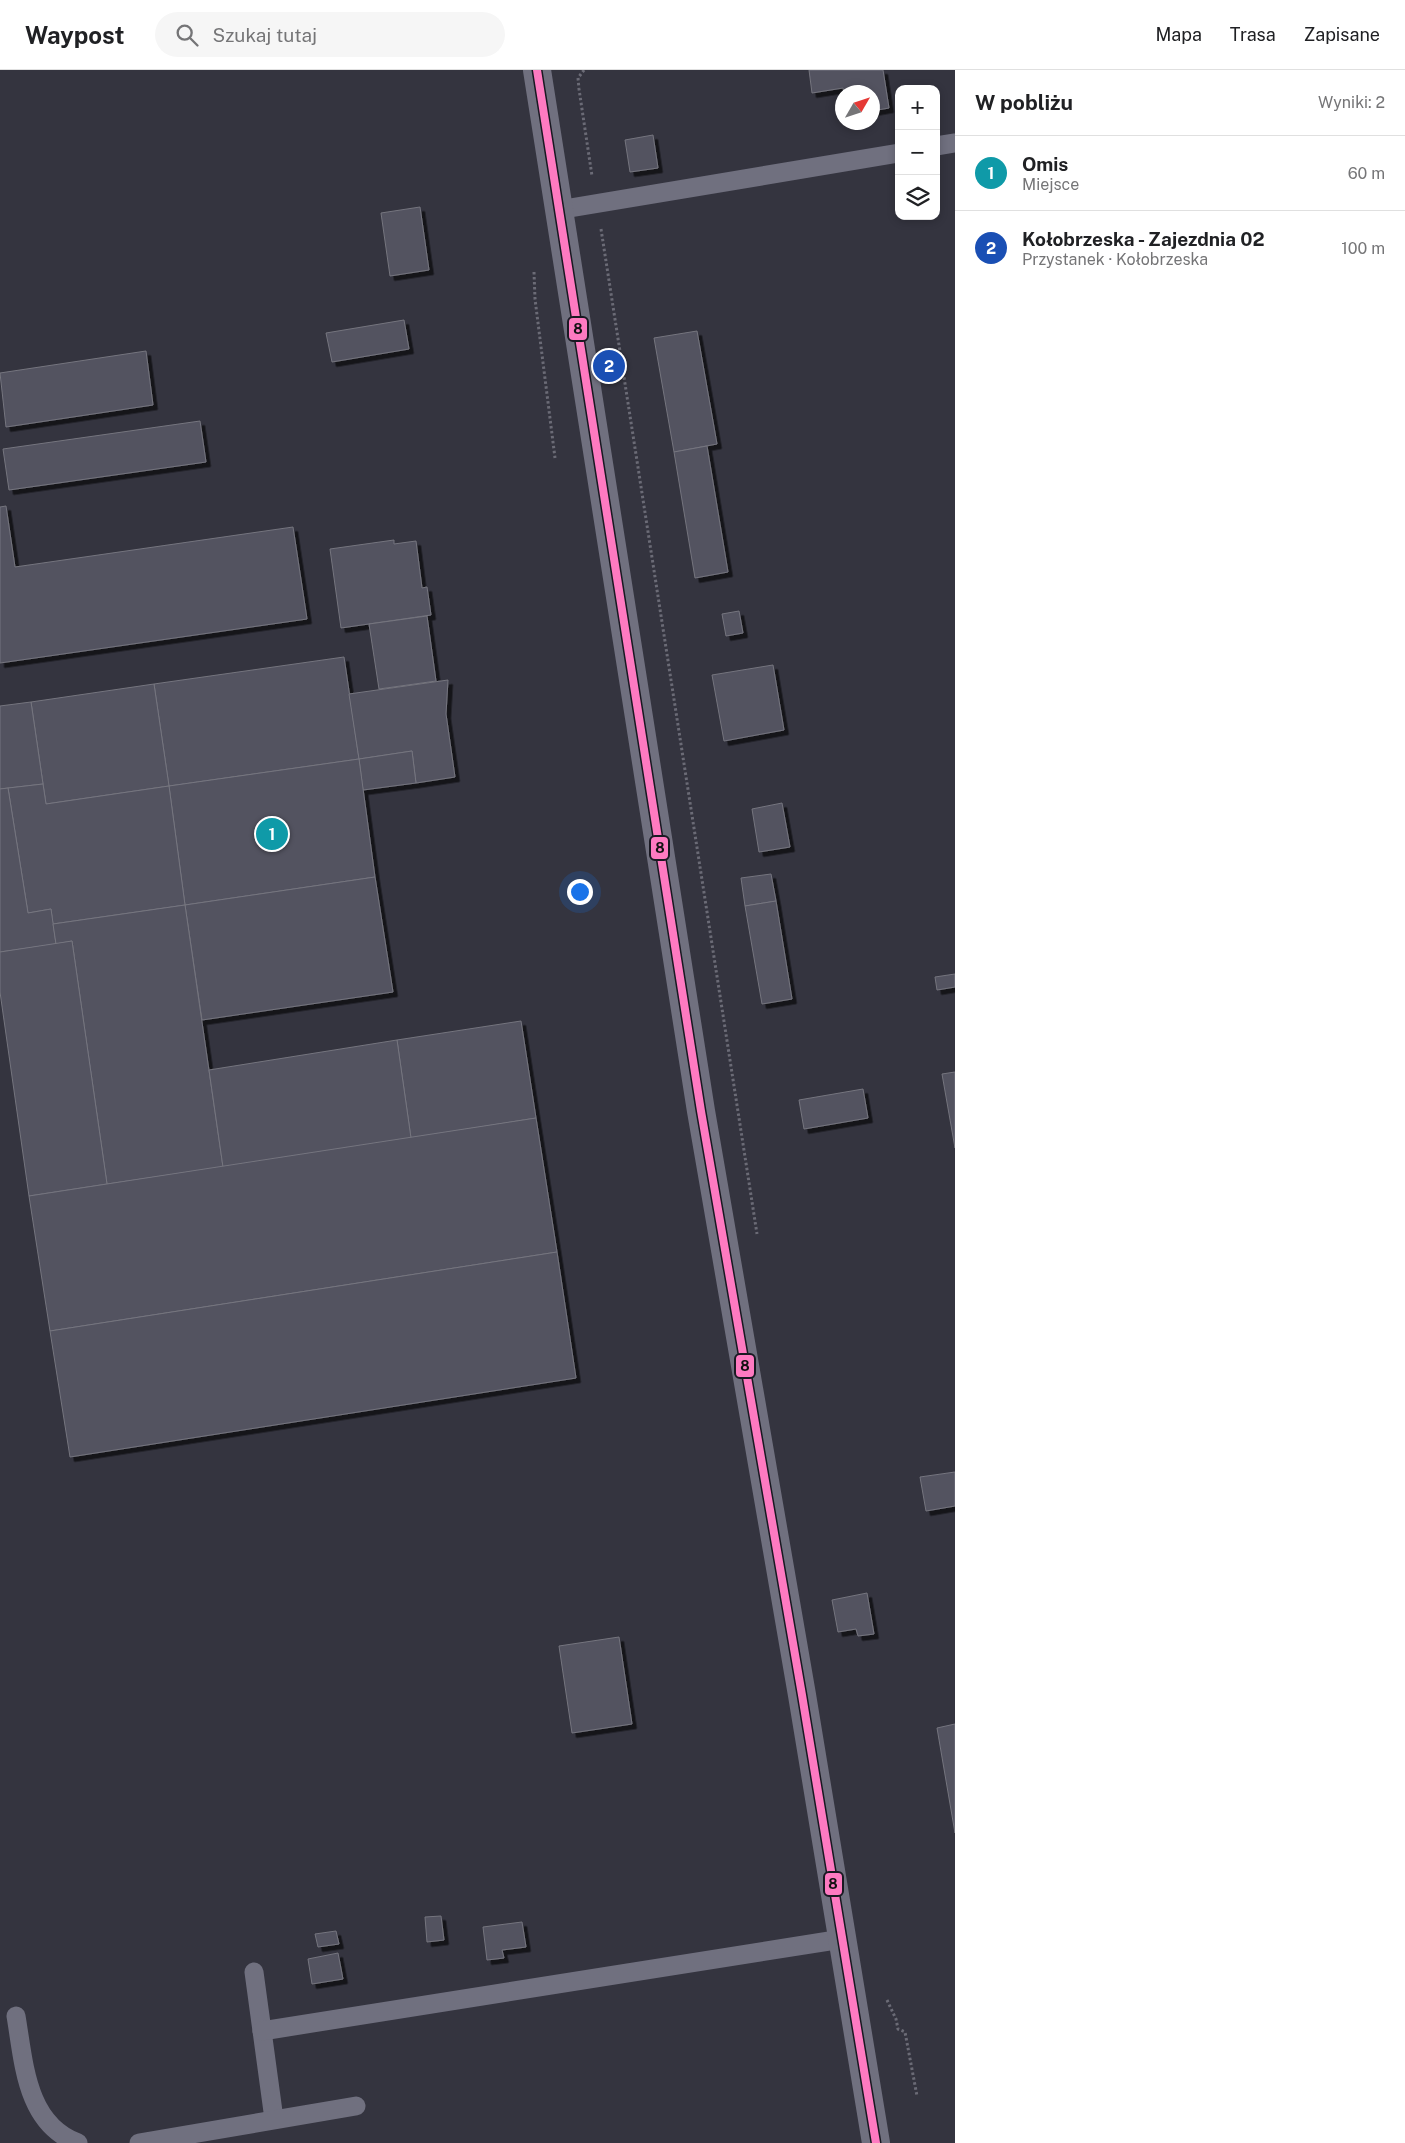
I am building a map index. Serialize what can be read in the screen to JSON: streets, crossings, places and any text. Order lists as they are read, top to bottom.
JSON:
{
  "lines": ["transit line 8"],
  "north": "top right",
  "page": {
    "header": "Waypost",
    "search": "Szukaj tutaj",
    "nav": ["Mapa", "Trasa", "Zapisane"],
    "heading": ["W pobliżu", "Wyniki: 2"],
    "map_buttons": ["+", "−"],
    "list": [
      {
        "mark": "1",
        "name": "Omis",
        "note": "Miejsce",
        "value": "60 m"
      },
      {
        "mark": "2",
        "name": "Kołobrzeska - Zajezdnia 02",
        "note": "Przystanek · Kołobrzeska",
        "value": "100 m"
      }
    ],
    "pins": ["2", "1"]
  }
}
